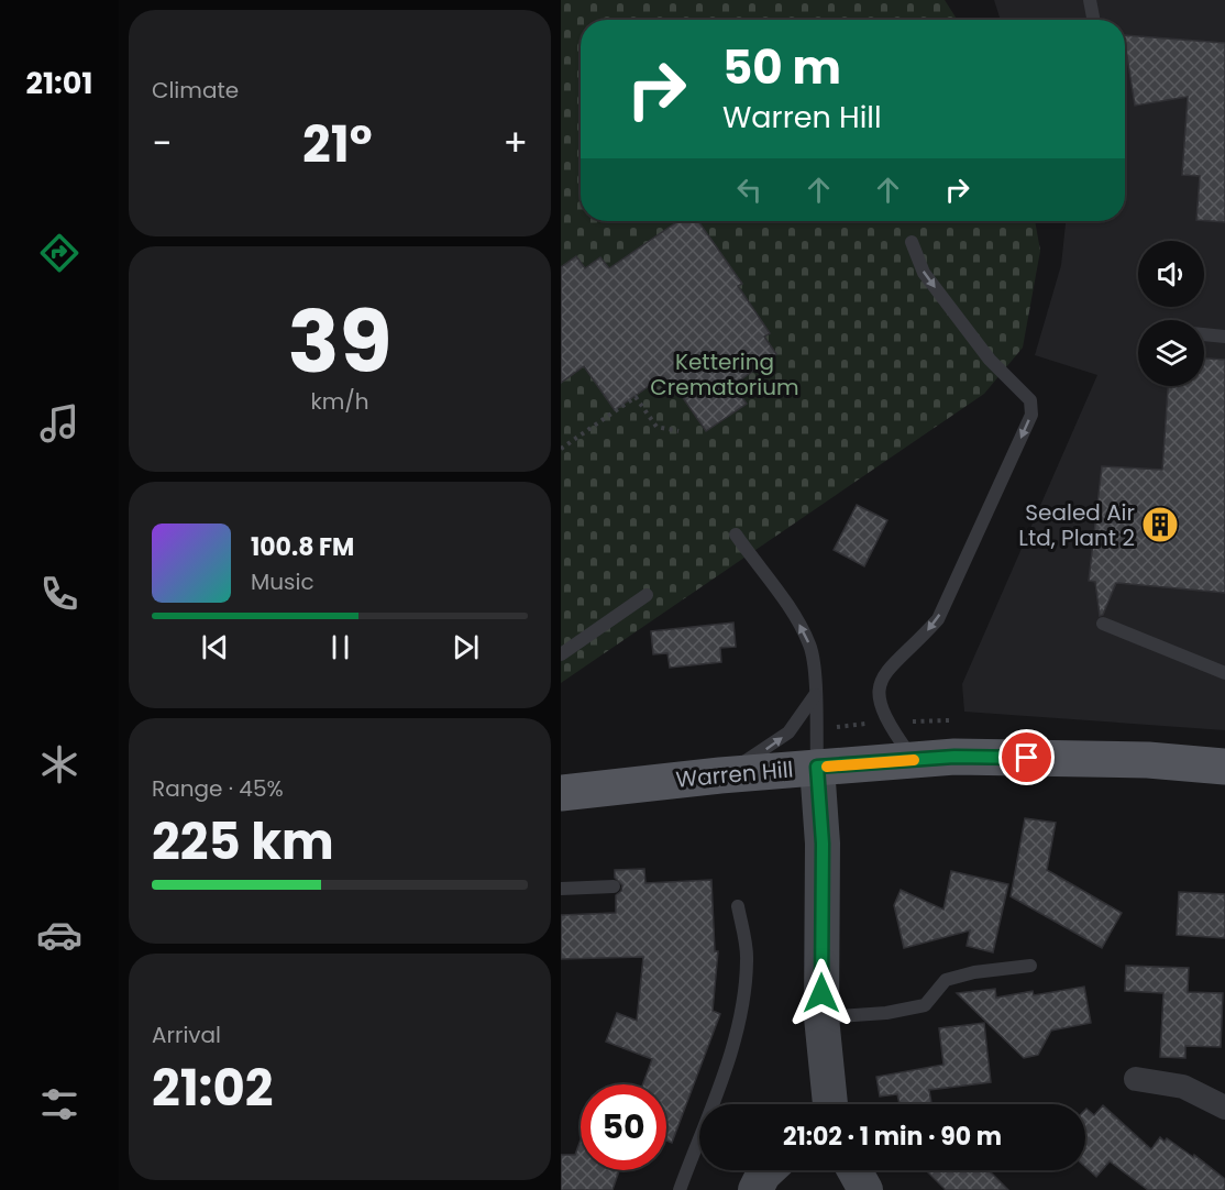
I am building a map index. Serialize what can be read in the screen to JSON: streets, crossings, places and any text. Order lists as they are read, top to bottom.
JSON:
{
  "streets": {
    "main road": ["Warren Hill"]
  },
  "parks": ["Kettering Crematorium"],
  "places": {
    "building": ["Sealed Air Ltd, Plant 2"]
  },
  "page": {
    "tabs": "21:01",
    "tile": [
      "Climate",
      ["39", "km/h"],
      ["Range · 45%", "225 km"],
      ["Arrival", "21:02"]
    ],
    "turn": ["50 m", "Warren Hill"],
    "heat": ["−", "21°", "+"],
    "song": ["100.8 FM", "Music"],
    "limit": "50",
    "trip": "21:02 · 1 min · 90 m"
  }
}
